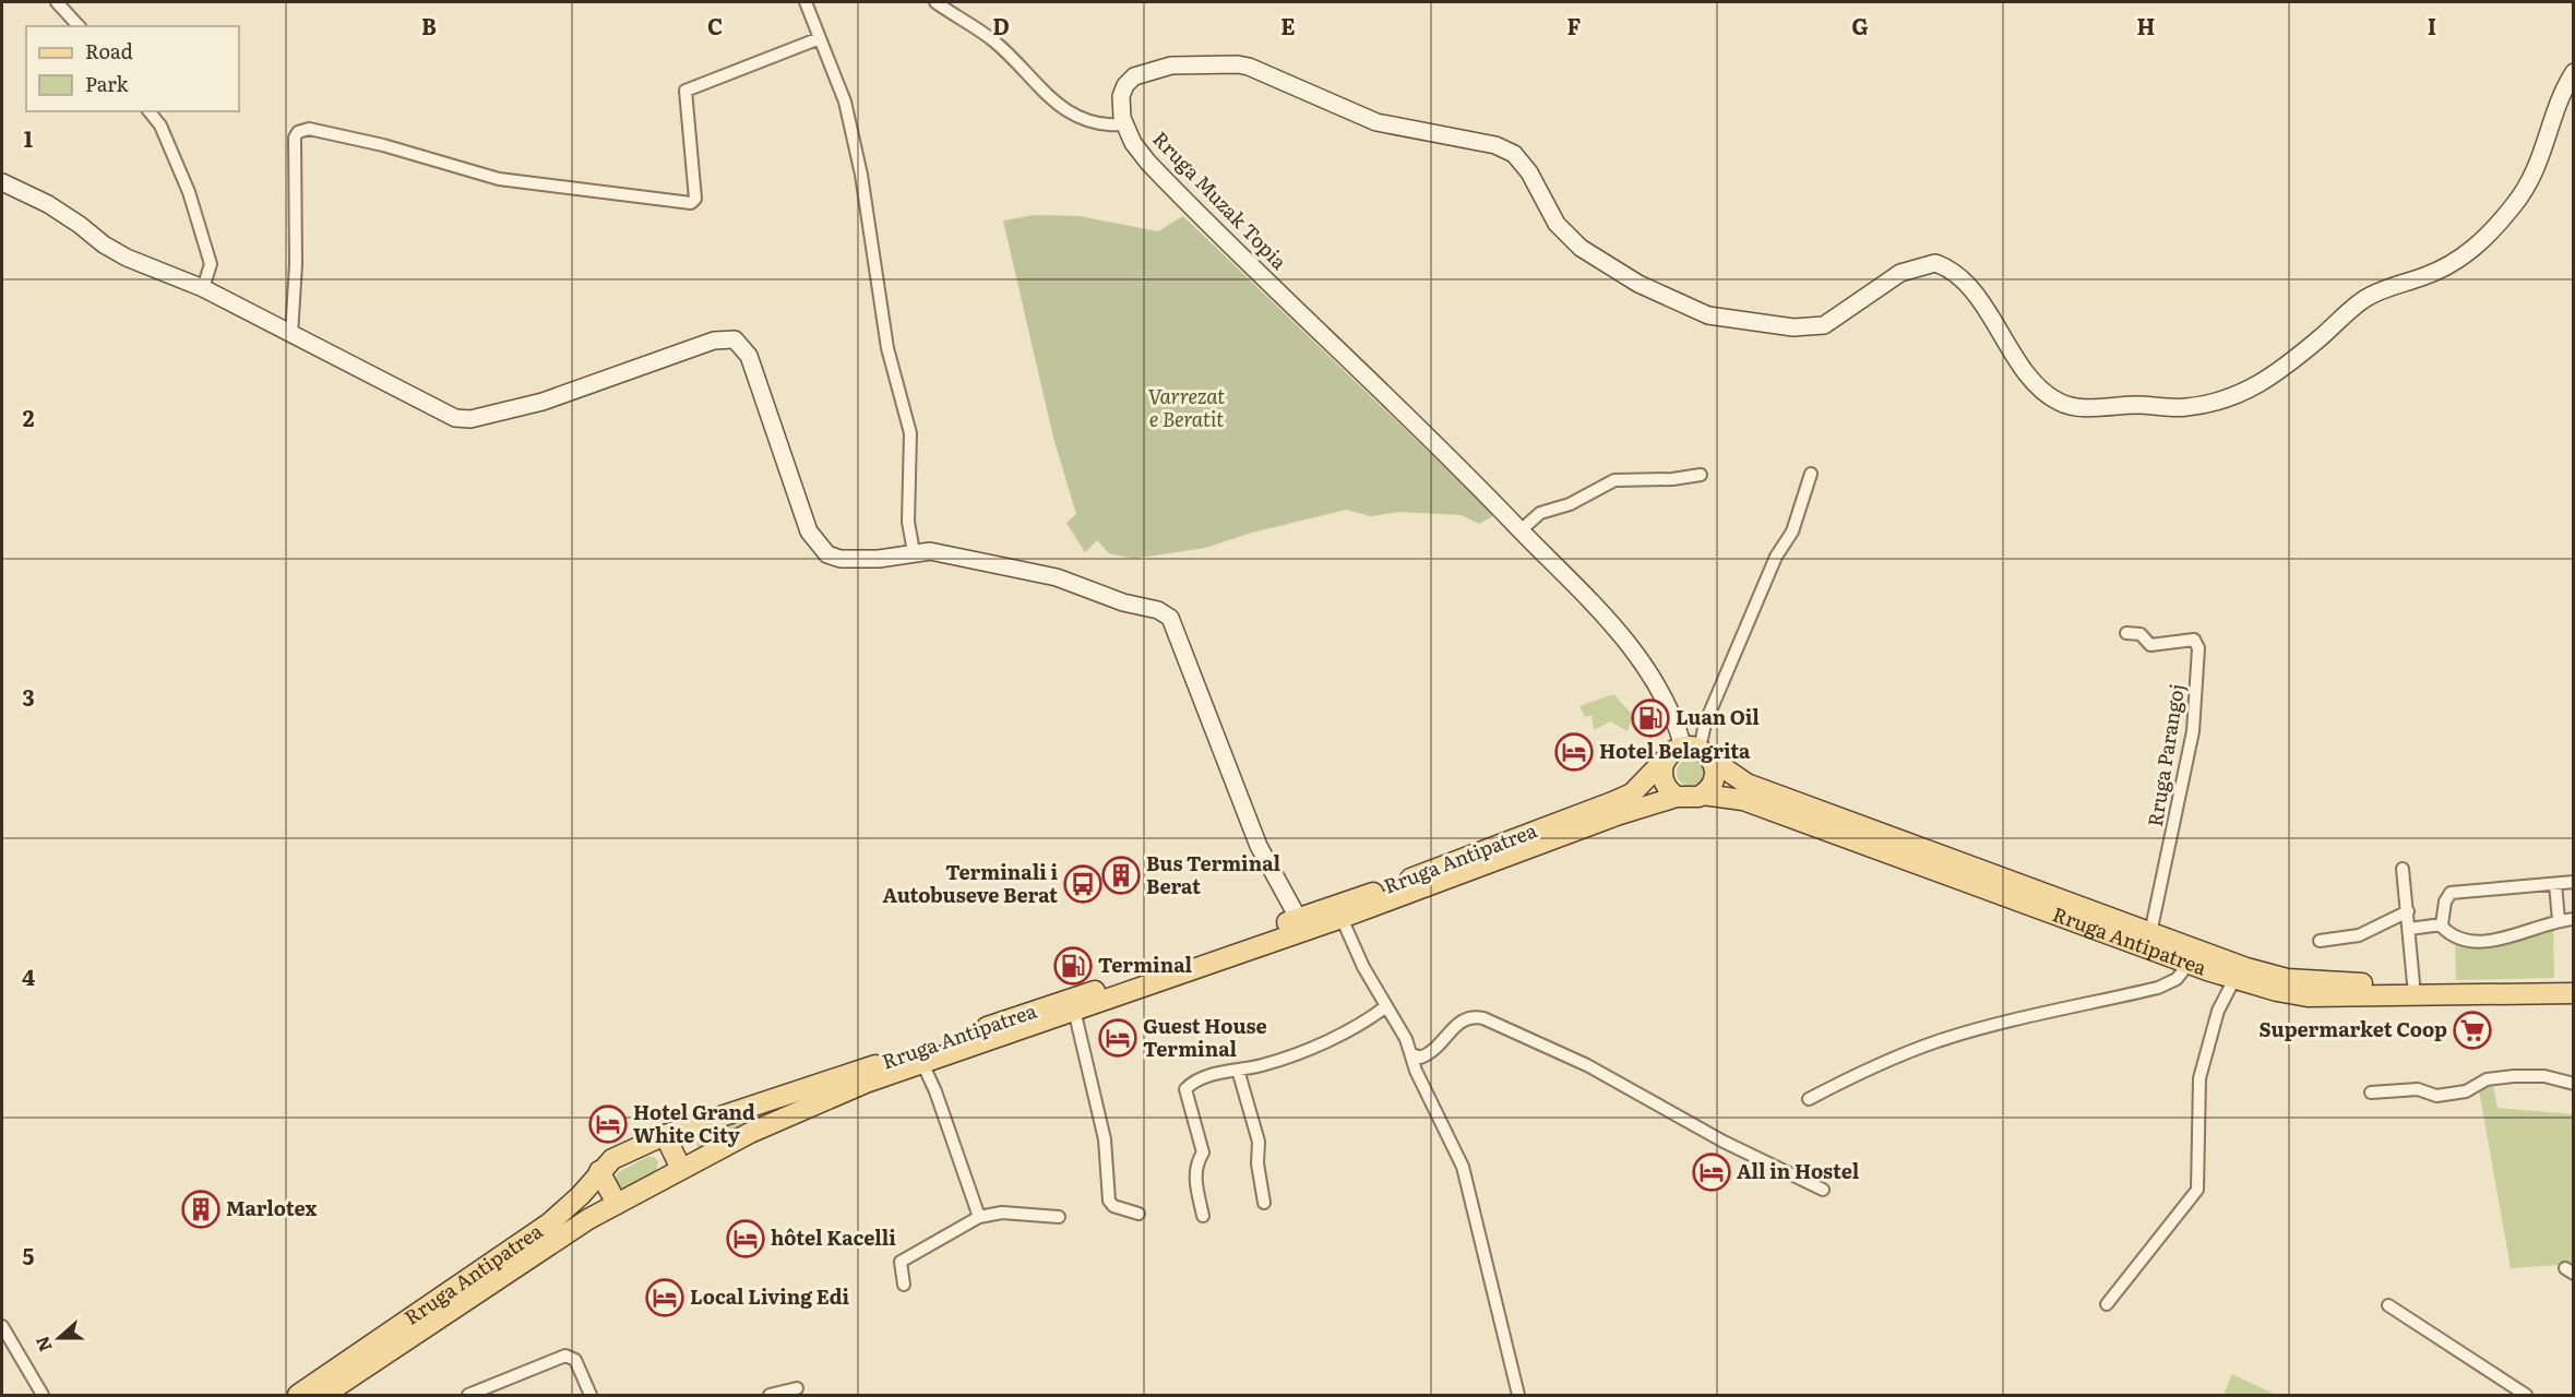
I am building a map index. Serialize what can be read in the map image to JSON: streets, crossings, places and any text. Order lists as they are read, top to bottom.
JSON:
{
  "streets": {
    "main road": ["Rruga Antipatrea"],
    "street": ["Rruga Muzak Topia", "Rruga Parangoj"]
  },
  "crossings": [
    ["Rruga Muzak Topia", "Rruga Antipatrea"],
    ["Rruga Parangoj", "Rruga Antipatrea"]
  ],
  "parks": ["Varrezat e Beratit"],
  "places": {
    "fuel station": ["Luan Oil", "Terminal"],
    "hotel": [
      "Hotel Belagrita",
      "Guest House Terminal",
      "Hotel Grand White City",
      "All in Hostel",
      "hôtel Kacelli",
      "Local Living Edi"
    ],
    "building": ["Bus Terminal Berat", "Marlotex"],
    "bus stop": ["Terminali i Autobuseve Berat"],
    "supermarket": ["Supermarket Coop"]
  },
  "legend": ["Road", "Park"],
  "north": "left",
  "grid": {
    "columns": [
      "B",
      "C",
      "D",
      "E",
      "F",
      "G",
      "H",
      "I"
    ],
    "rows": [
      "1",
      "2",
      "3",
      "4",
      "5"
    ]
  }
}
